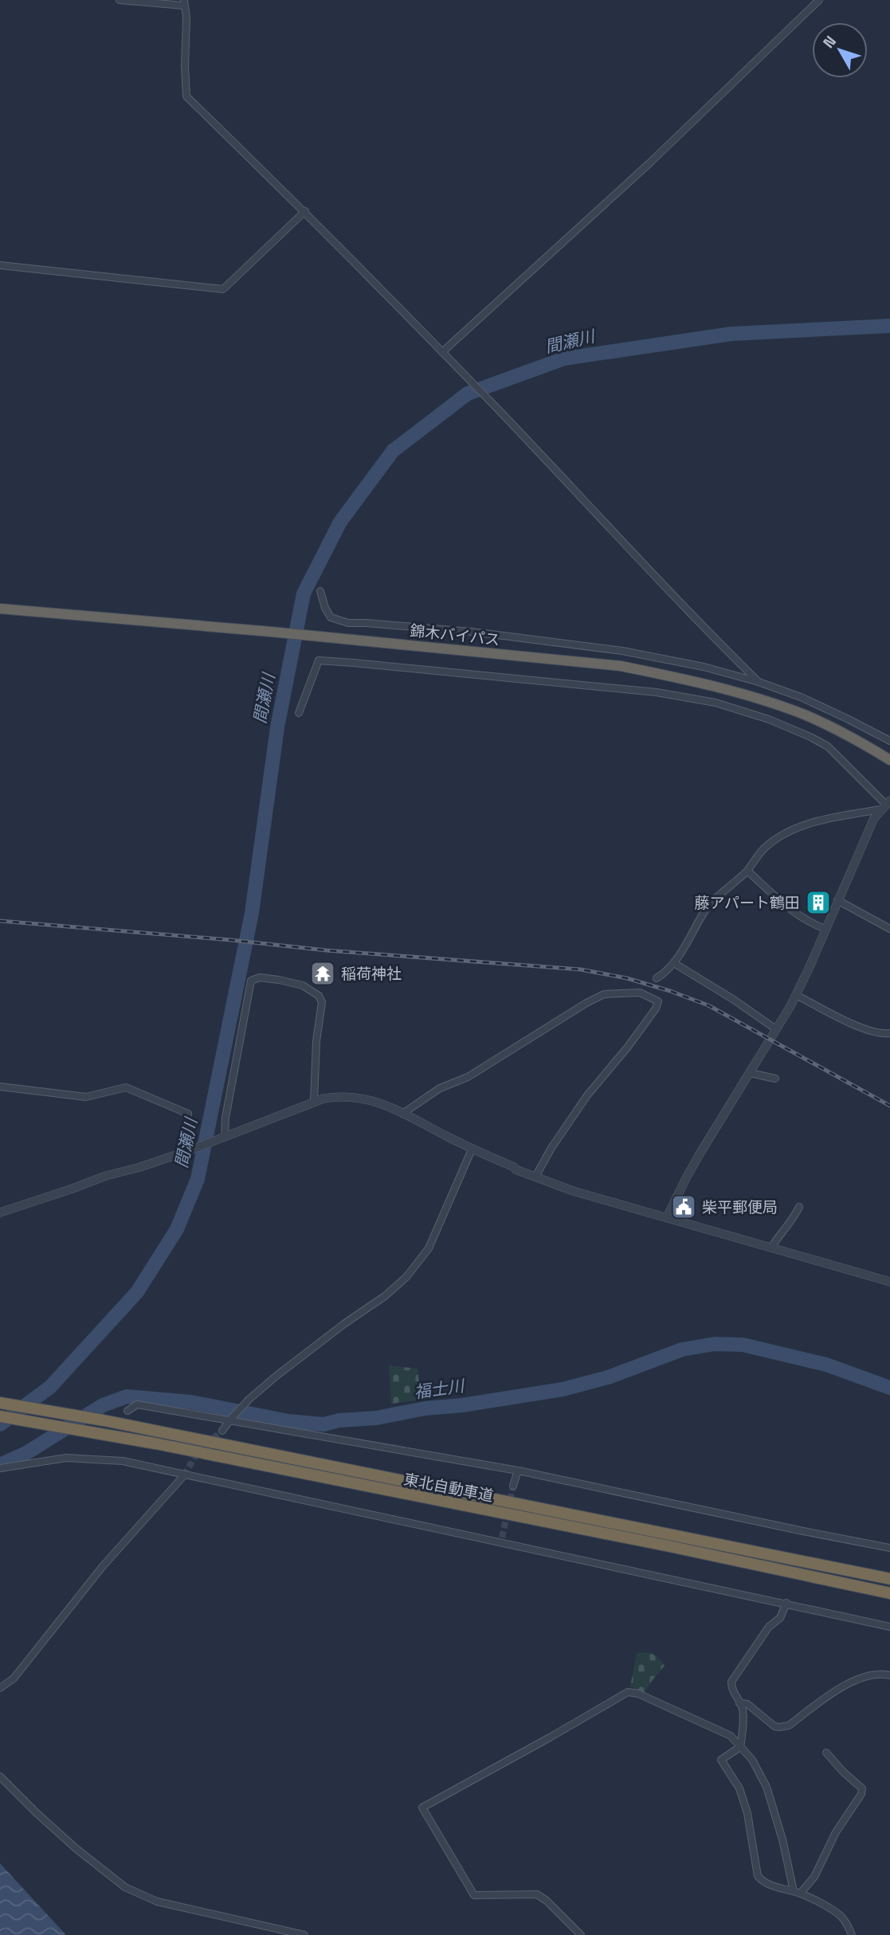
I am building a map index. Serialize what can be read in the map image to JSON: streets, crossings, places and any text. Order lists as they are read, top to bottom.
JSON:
{
  "streets": {
    "highway": ["錦木バイパス", "東北自動車道"]
  },
  "water": ["間瀬川", "福士川"],
  "places": {
    "building": ["藤アパート鶴田"],
    "temple": ["稲荷神社"],
    "public building": ["柴平郵便局"]
  },
  "north": "top left"
}
